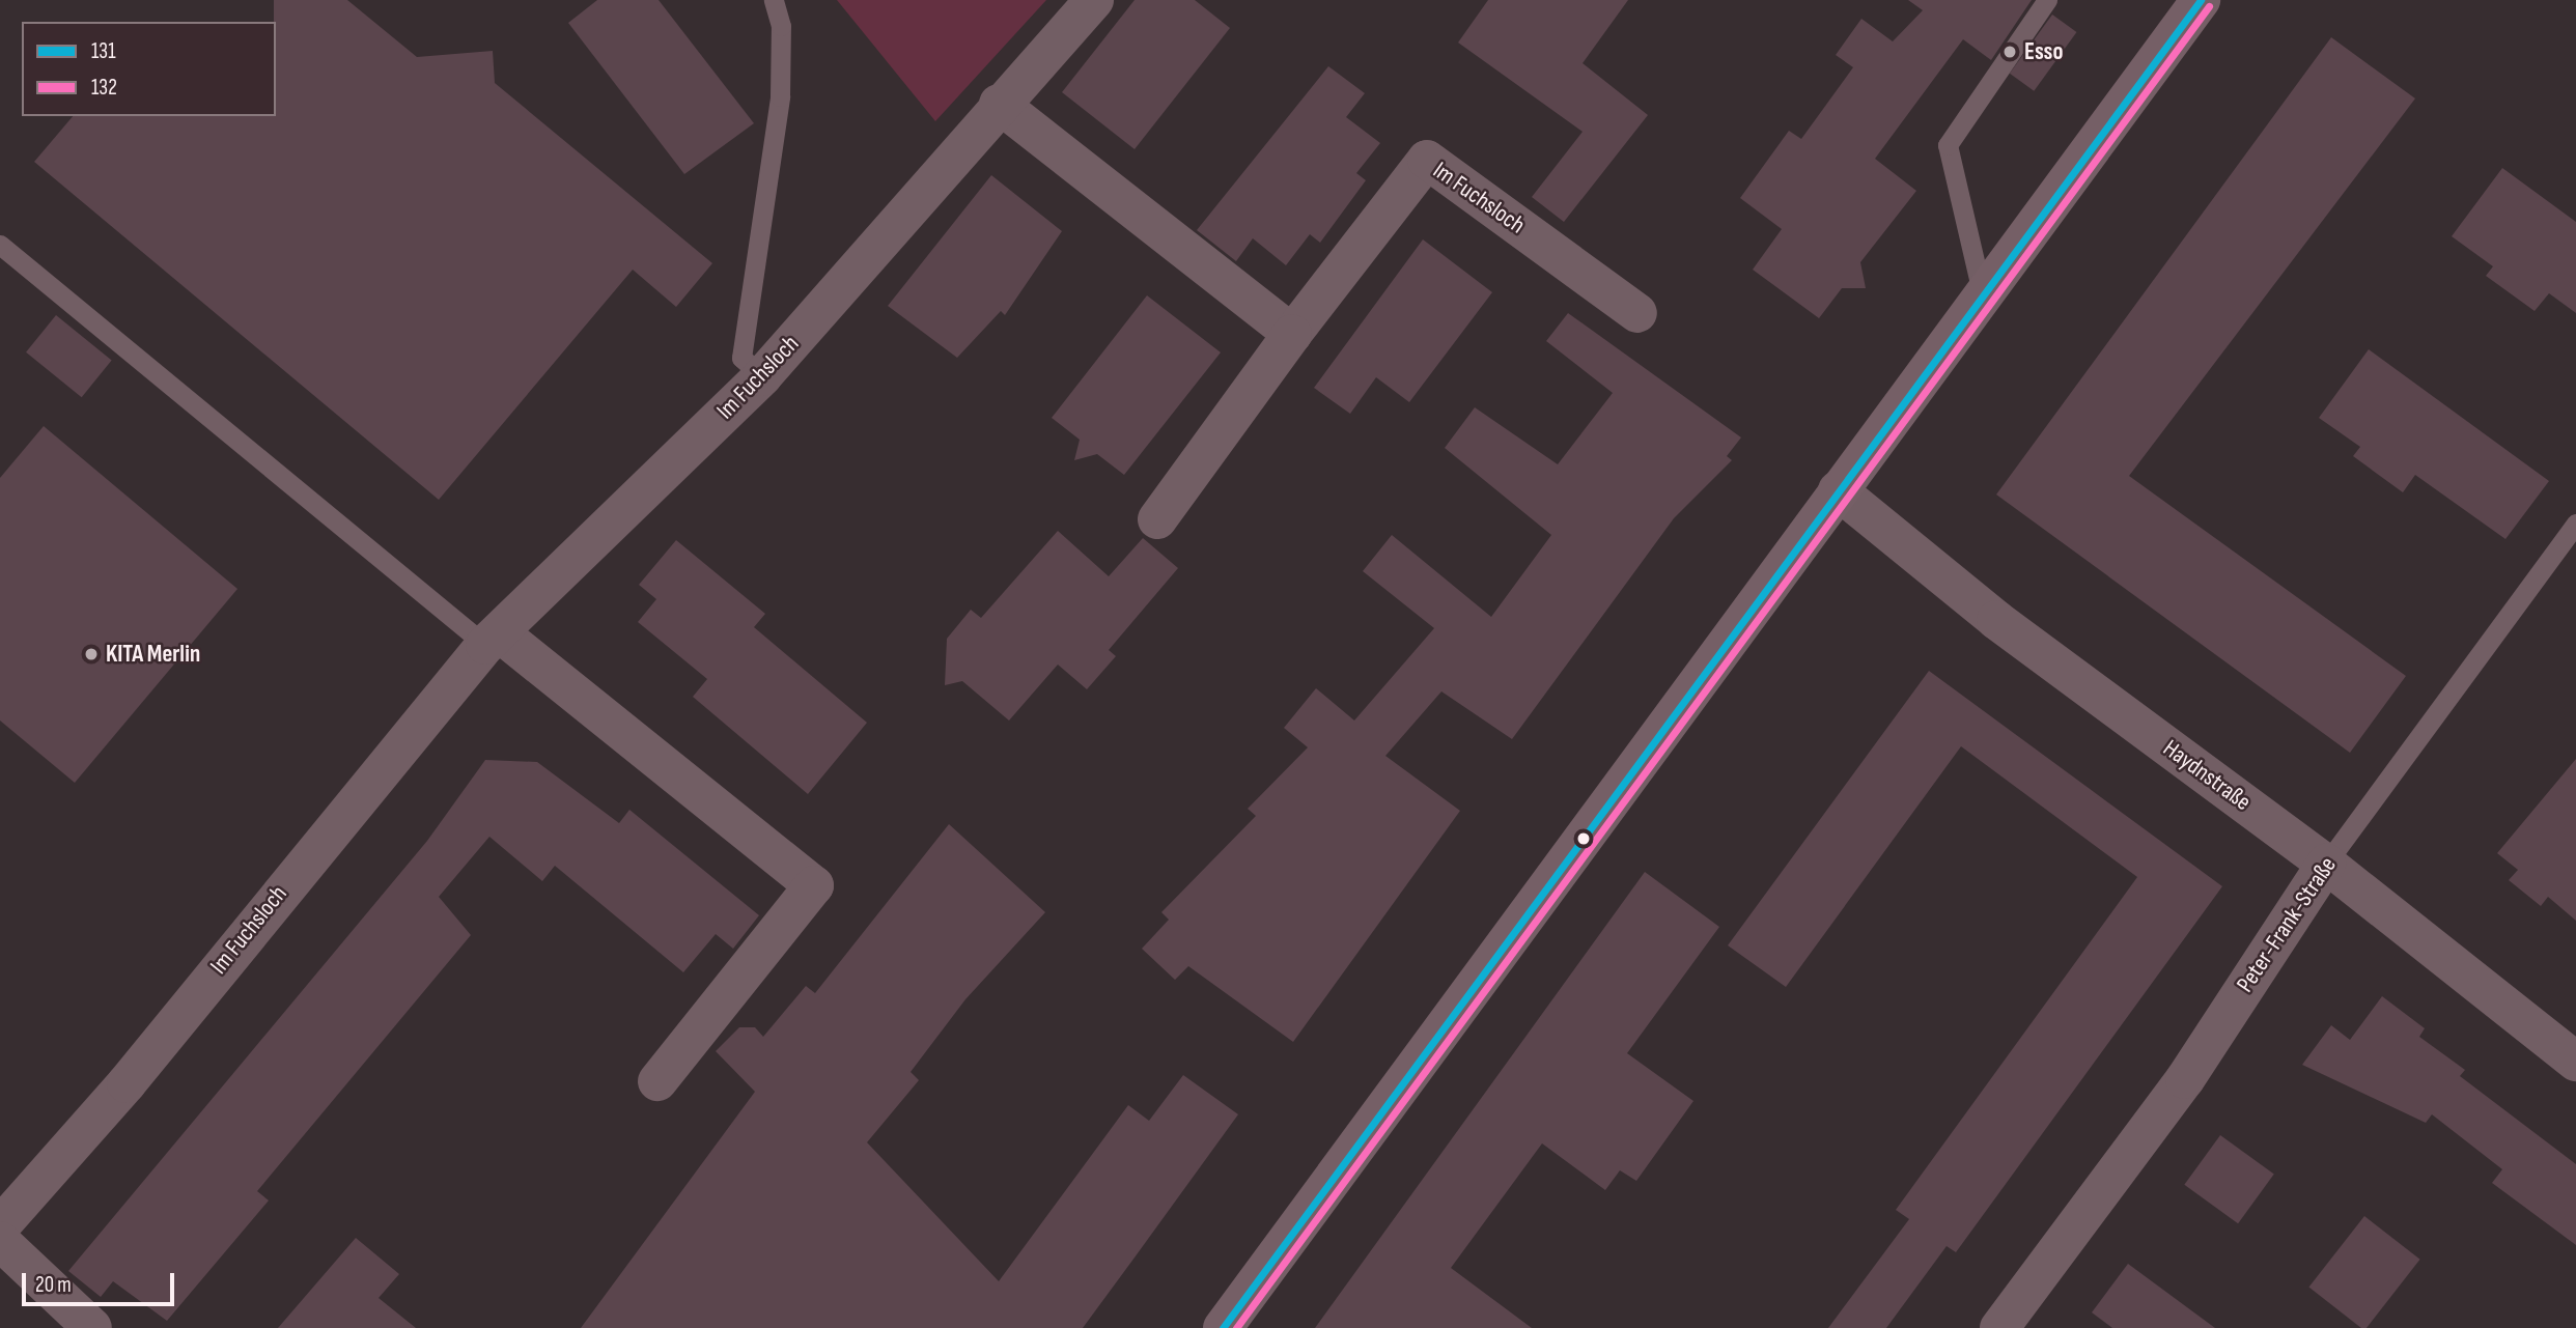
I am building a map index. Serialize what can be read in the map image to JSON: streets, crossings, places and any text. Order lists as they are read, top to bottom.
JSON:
{
  "streets": {
    "street": ["Im Fuchsloch", "Haydnstraße", "Peter-Frank-Straße"]
  },
  "crossings": [
    ["Haydnstraße", "Peter-Frank-Straße"]
  ],
  "places": ["Esso", "KITA Merlin"],
  "lines": ["transit line 131", "transit line 132"],
  "legend": ["131", "132"],
  "scale_bar": "20 m"
}
